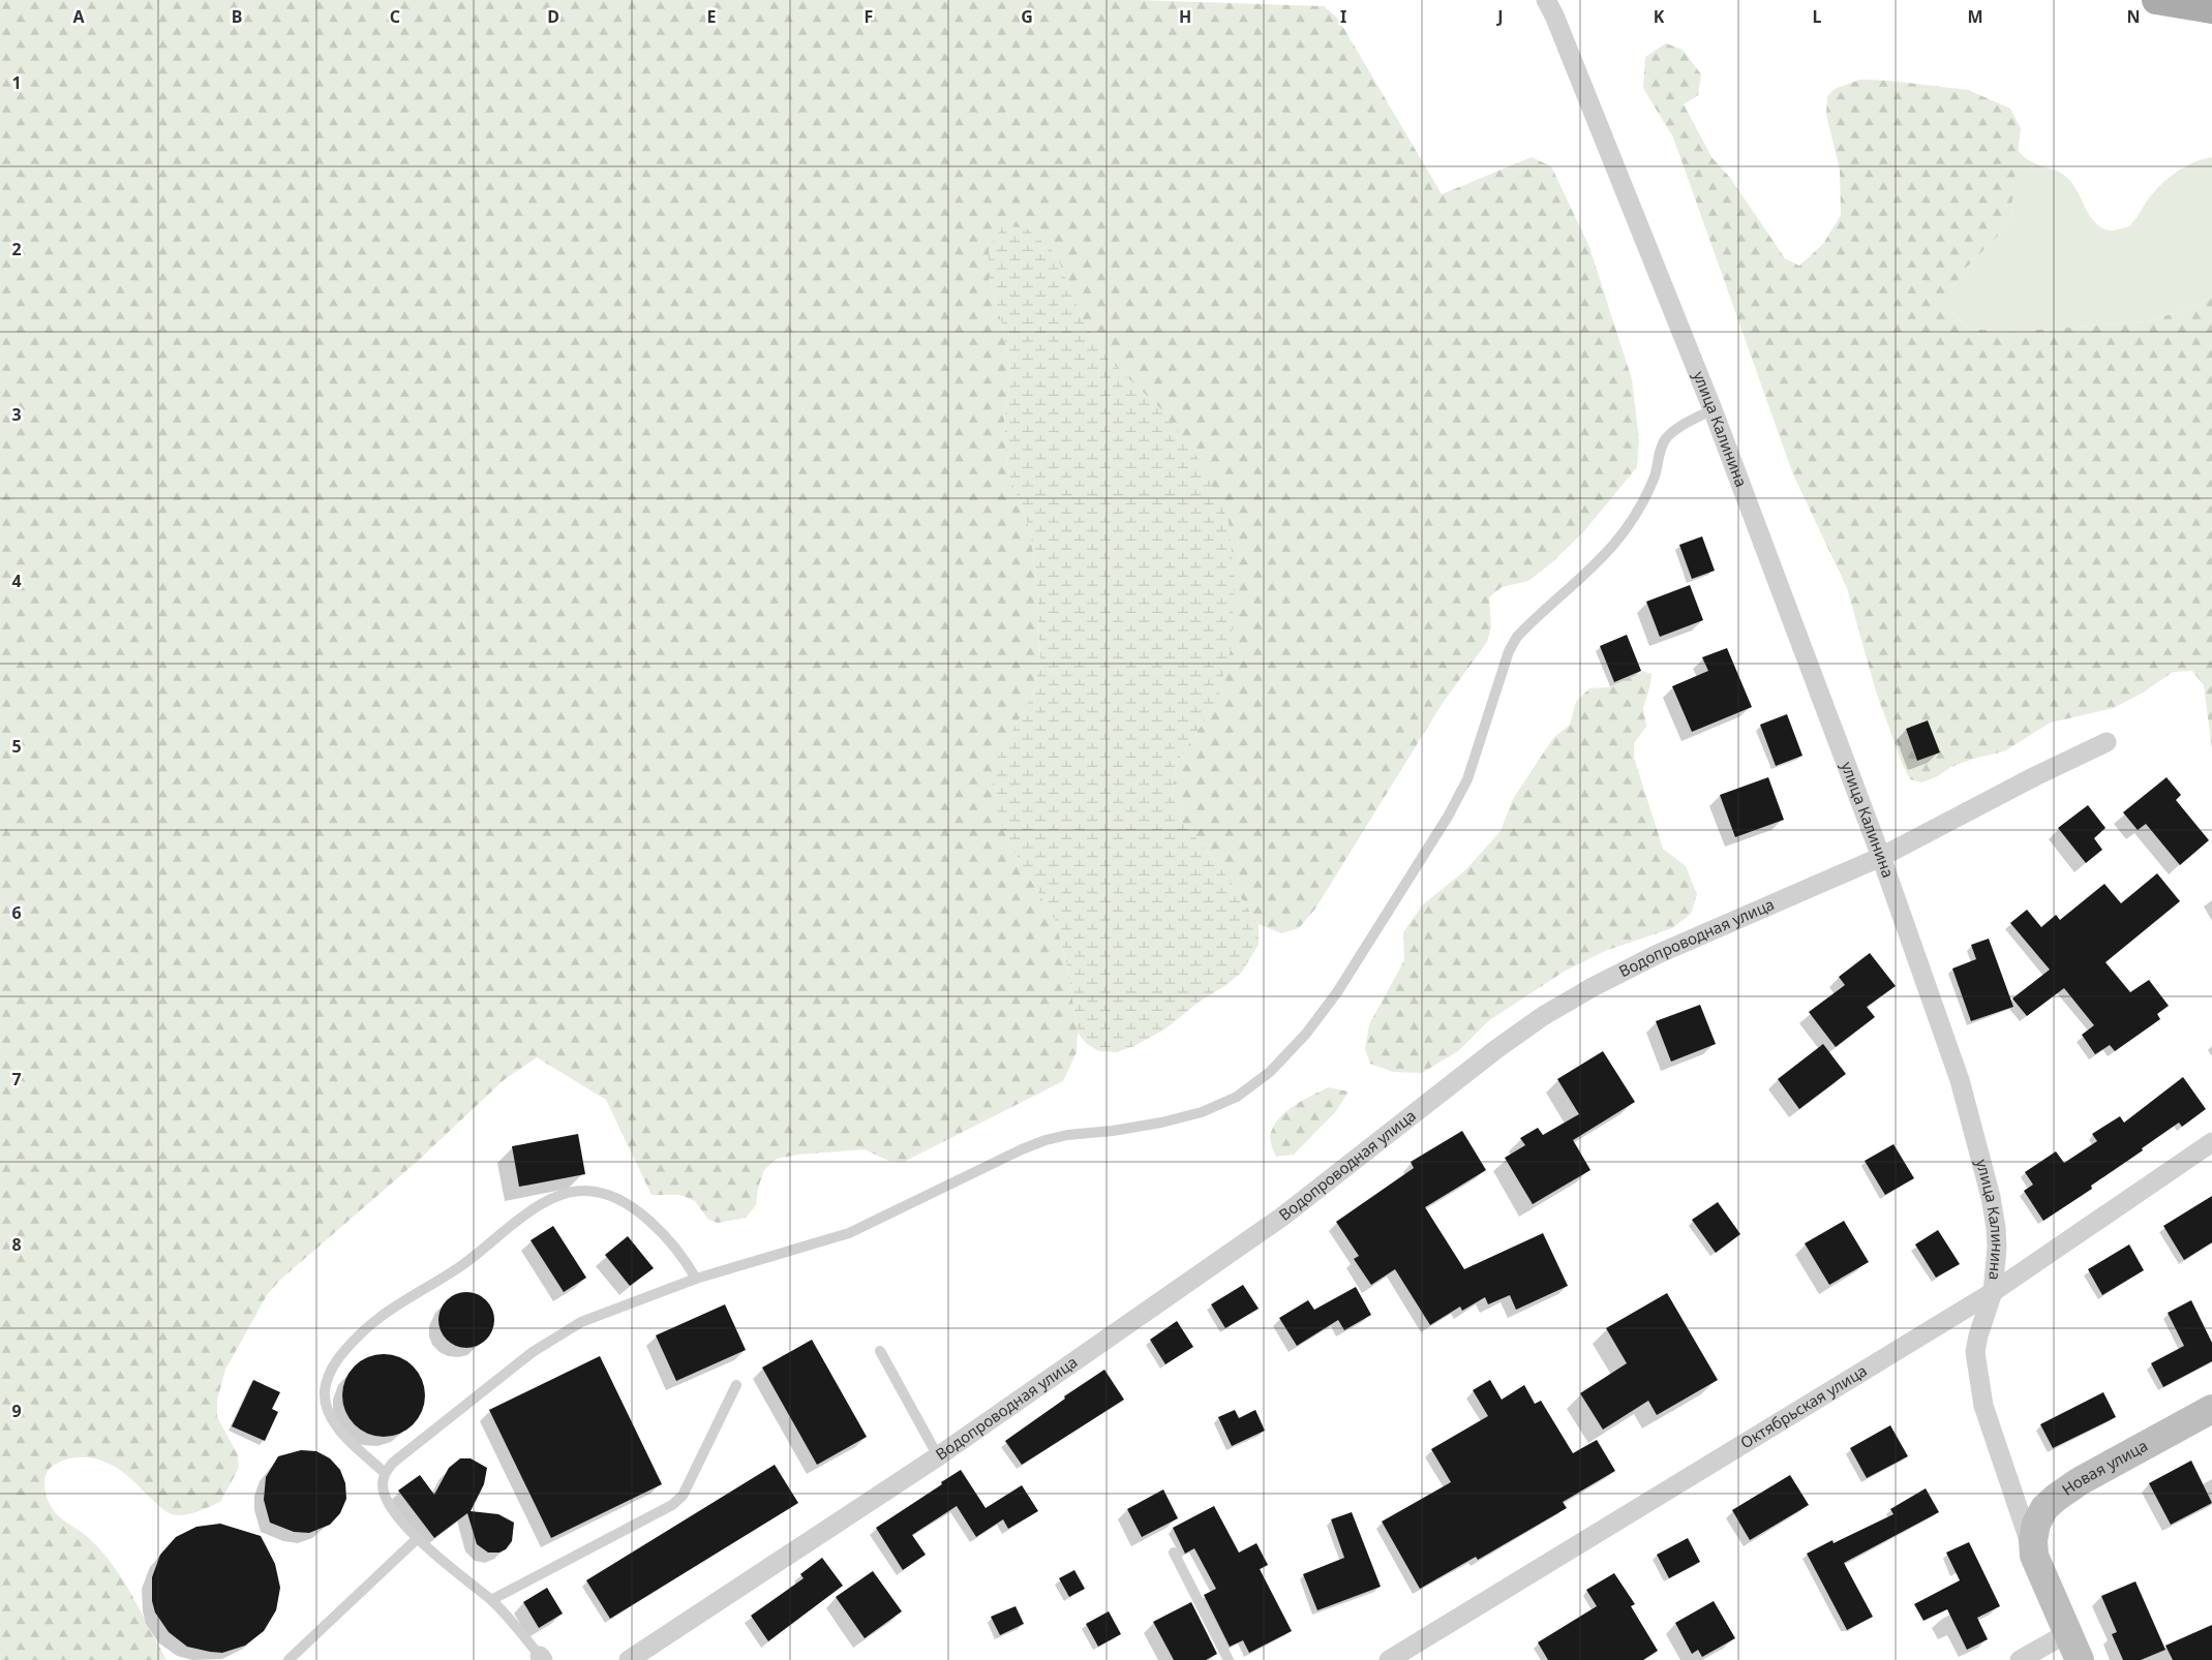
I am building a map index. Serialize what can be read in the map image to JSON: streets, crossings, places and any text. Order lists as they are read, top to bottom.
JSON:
{
  "streets": {
    "street": [
      "улица Калинина",
      "Водопроводная улица",
      "Октябрьская улица",
      "Новая улица"
    ]
  },
  "crossings": [
    ["улица Калинина", "Водопроводная улица"],
    ["улица Калинина", "Октябрьская улица"],
    ["улица Калинина", "Новая улица"]
  ],
  "grid": {
    "columns": [
      "A",
      "B",
      "C",
      "D",
      "E",
      "F",
      "G",
      "H",
      "I",
      "J",
      "K",
      "L",
      "M",
      "N"
    ],
    "rows": [
      "1",
      "2",
      "3",
      "4",
      "5",
      "6",
      "7",
      "8",
      "9"
    ]
  }
}
